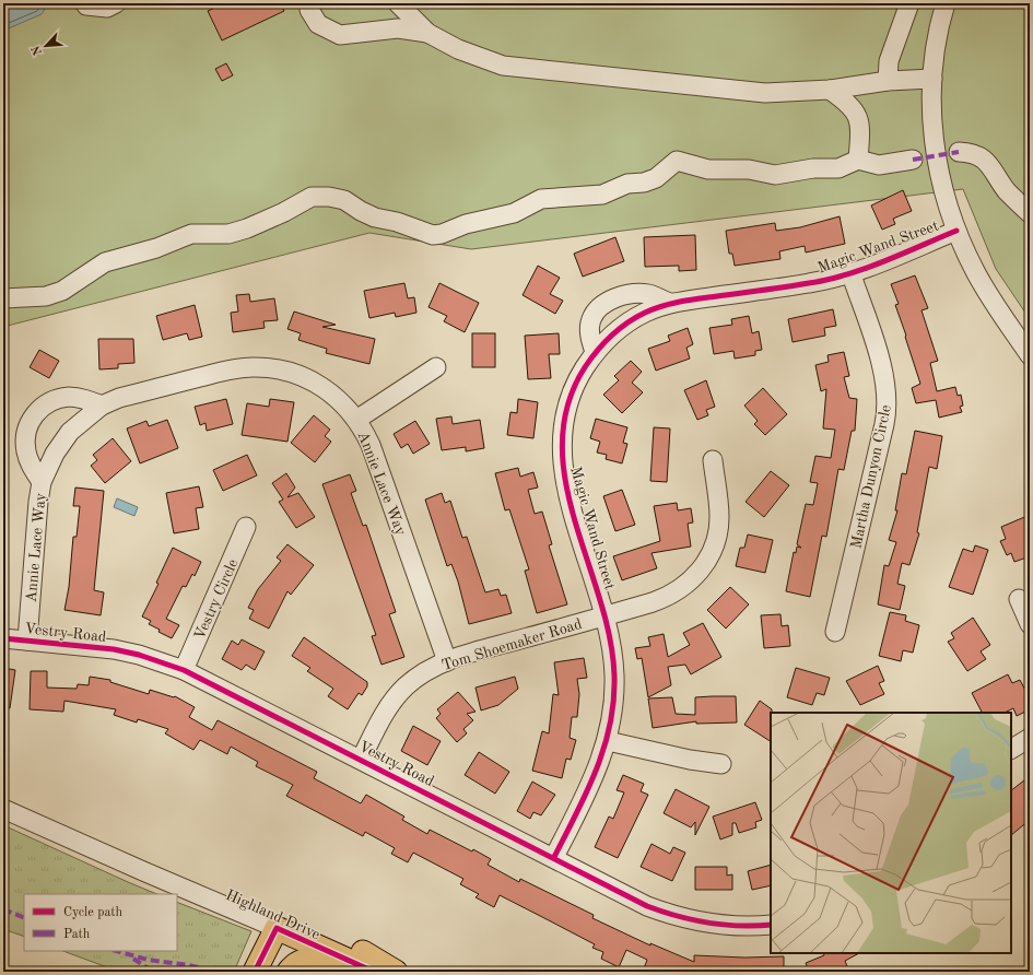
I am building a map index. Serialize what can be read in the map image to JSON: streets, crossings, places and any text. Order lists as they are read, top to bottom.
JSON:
{
  "streets": {
    "main road": ["Highland Drive"],
    "street": [
      "Magic Wand Street",
      "Martha Dunyon Circle",
      "Annie Lace Way",
      "Vestry Circle",
      "Vestry Road",
      "Tom Shoemaker Road"
    ]
  },
  "crossings": [
    ["Magic Wand Street", "Martha Dunyon Circle"],
    ["Magic Wand Street", "Vestry Road"],
    ["Magic Wand Street", "Tom Shoemaker Road"],
    ["Annie Lace Way", "Vestry Road"],
    ["Annie Lace Way", "Tom Shoemaker Road"],
    ["Vestry Circle", "Vestry Road"],
    ["Vestry Road", "Tom Shoemaker Road"]
  ],
  "legend": ["Cycle path", "Path"],
  "north": "bottom left"
}
